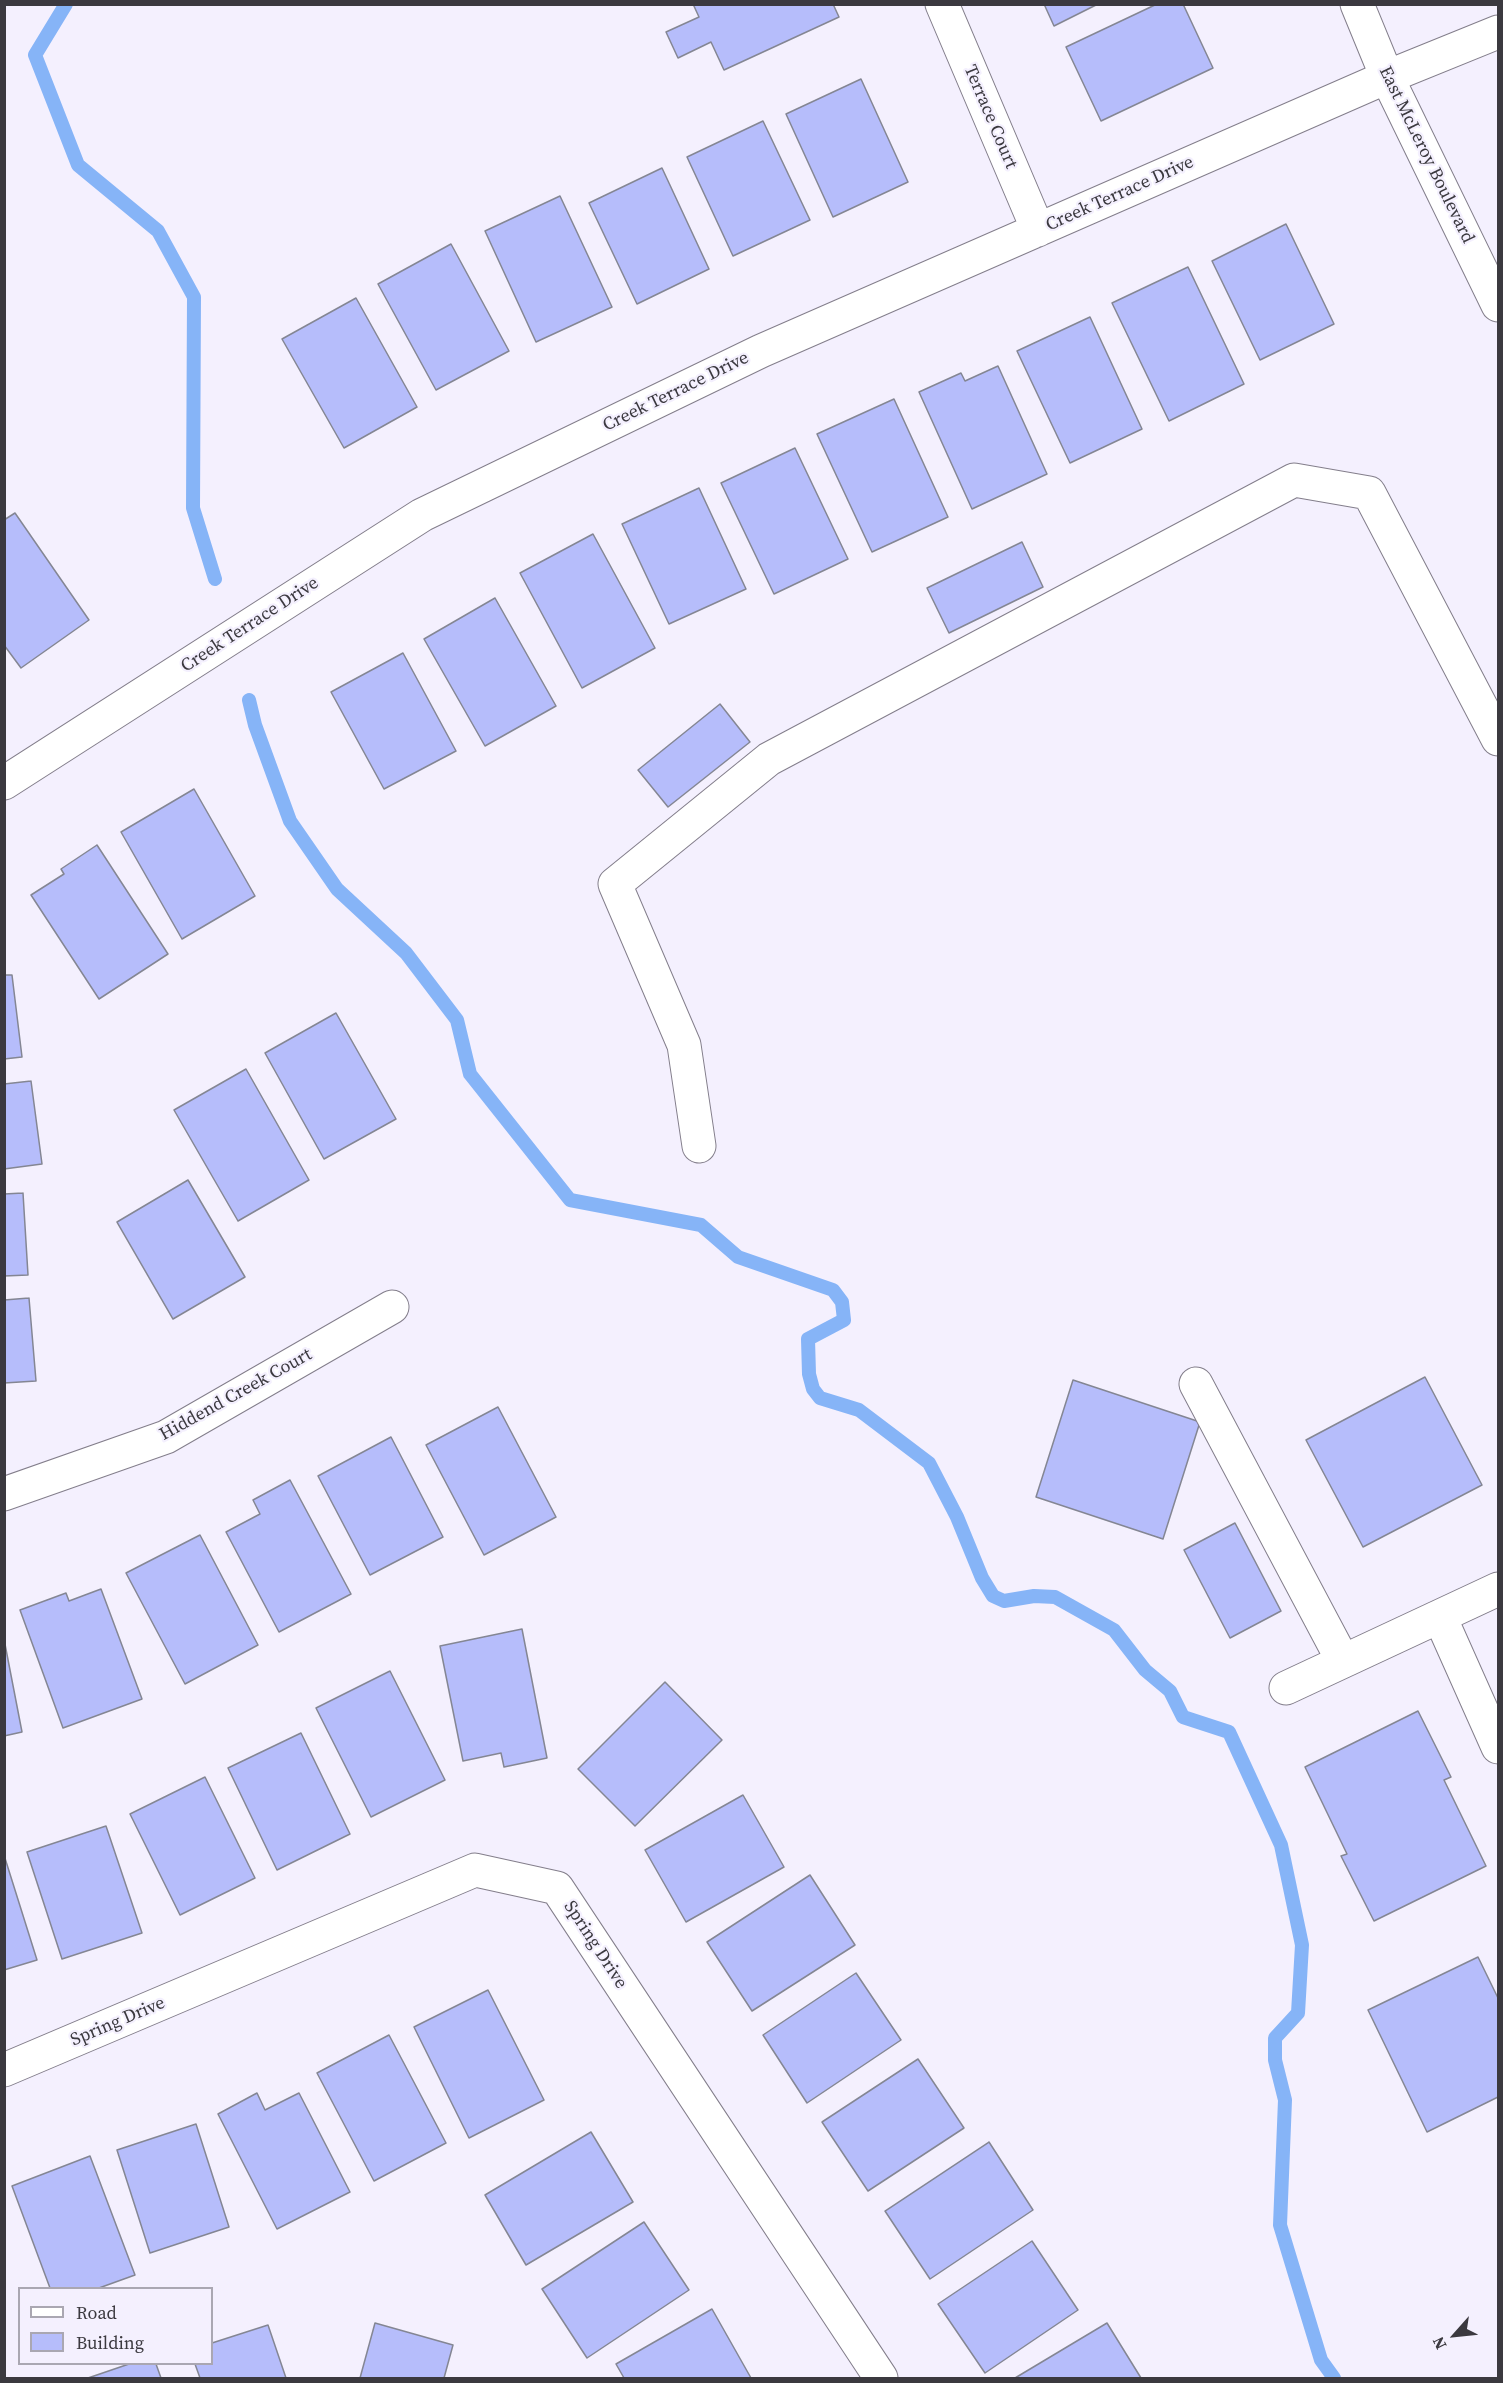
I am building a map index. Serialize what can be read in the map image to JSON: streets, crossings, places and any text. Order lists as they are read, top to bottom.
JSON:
{
  "streets": {
    "street": [
      "Terrace Court",
      "East McLeroy Boulevard",
      "Creek Terrace Drive",
      "Hiddend Creek Court",
      "Spring Drive"
    ]
  },
  "crossings": [
    ["Terrace Court", "Creek Terrace Drive"],
    ["East McLeroy Boulevard", "Creek Terrace Drive"]
  ],
  "legend": ["Road", "Building"],
  "north": "bottom left"
}
